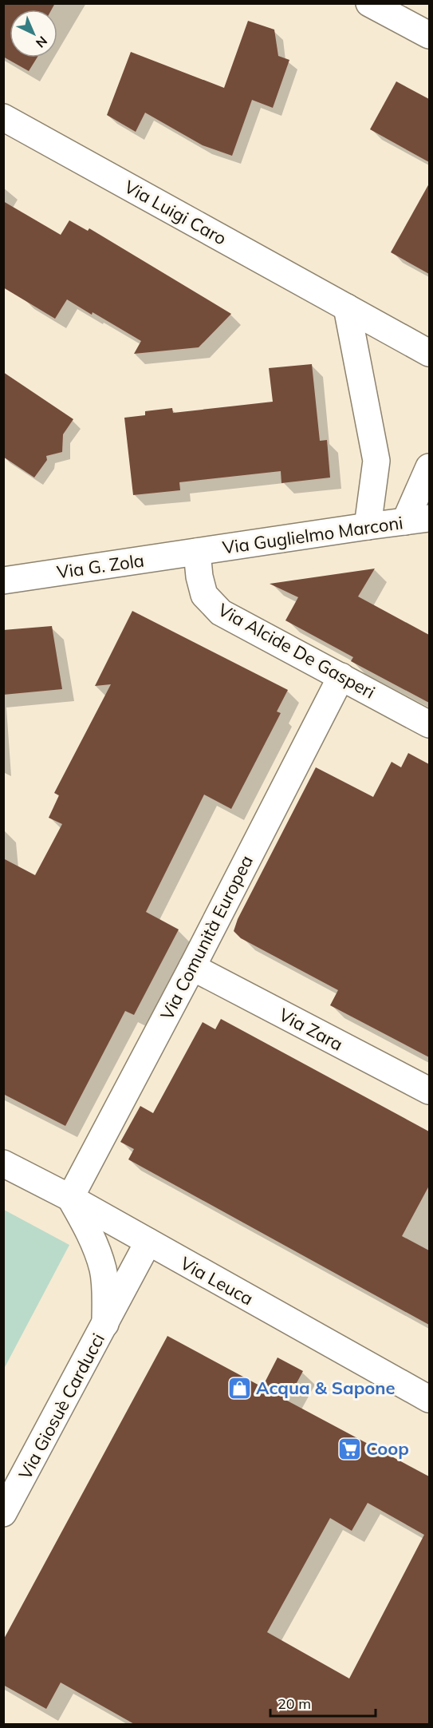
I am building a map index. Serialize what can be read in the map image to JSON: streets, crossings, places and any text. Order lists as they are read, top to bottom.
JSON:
{
  "streets": {
    "street": [
      "Via Luigi Caro",
      "Via Guglielmo Marconi",
      "Via G. Zola",
      "Via Alcide De Gasperi",
      "Via Comunità Europea",
      "Via Zara",
      "Via Leuca",
      "Via Giosuè Carducci"
    ]
  },
  "crossings": [
    ["Via Guglielmo Marconi", "Via G. Zola"],
    ["Via Guglielmo Marconi", "Via Alcide De Gasperi"],
    ["Via G. Zola", "Via Alcide De Gasperi"],
    ["Via Alcide De Gasperi", "Via Comunità Europea"],
    ["Via Comunità Europea", "Via Zara"],
    ["Via Comunità Europea", "Via Leuca"],
    ["Via Comunità Europea", "Via Giosuè Carducci"],
    ["Via Leuca", "Via Giosuè Carducci"]
  ],
  "places": {
    "shop": ["Acqua & Sapone"],
    "supermarket": ["Coop"]
  },
  "scale_bar": "20 m",
  "north": "bottom right"
}
